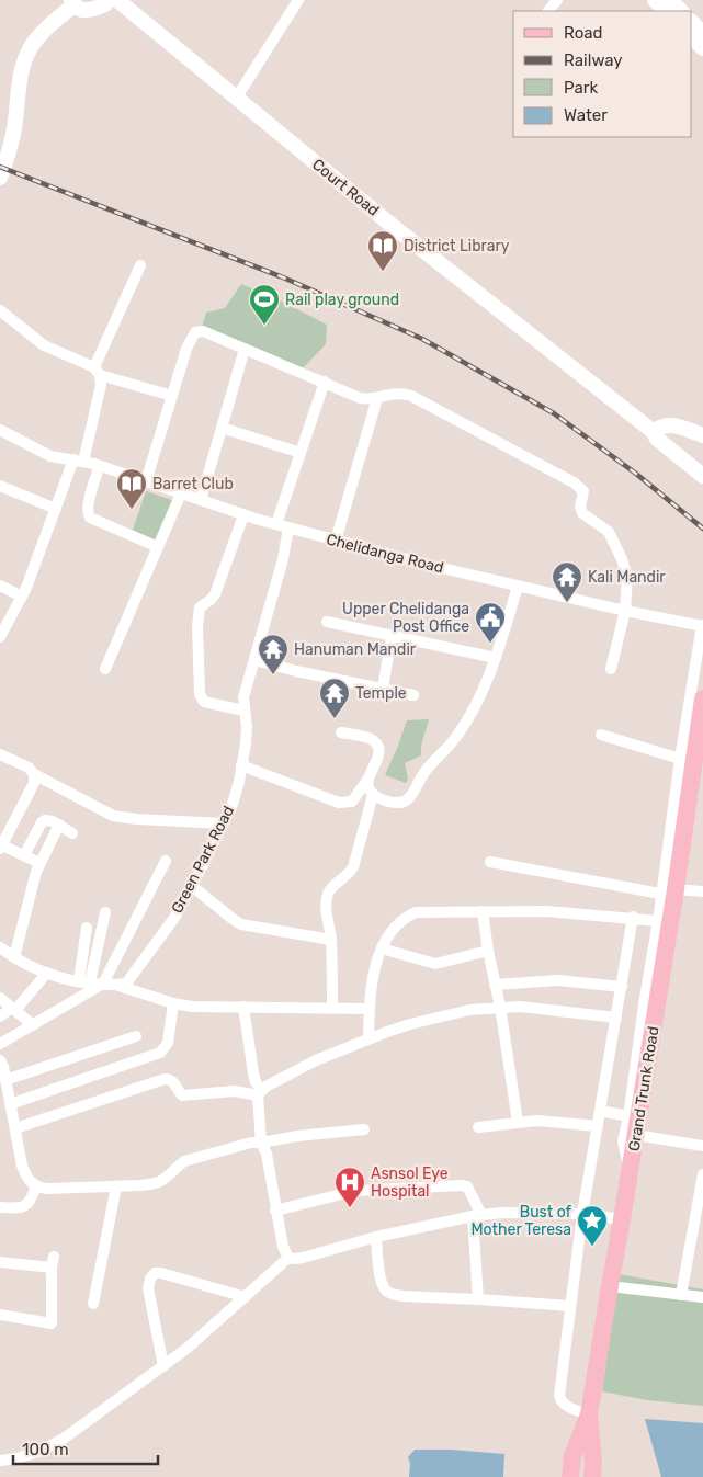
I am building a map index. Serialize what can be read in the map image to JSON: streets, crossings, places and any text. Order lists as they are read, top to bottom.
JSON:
{
  "streets": {
    "main road": ["Grand Trunk Road"],
    "street": ["Court Road", "Chelidanga Road", "Green Park Road"]
  },
  "crossings": [
    ["Chelidanga Road", "Green Park Road"]
  ],
  "places": {
    "library": ["District Library", "Barret Club"],
    "sports": ["Rail play ground"],
    "temple": ["Kali Mandir", "Hanuman Mandir", "Temple"],
    "public building": ["Upper Chelidanga Post Office"],
    "hospital": ["Asnsol Eye Hospital"],
    "place": ["Bust of Mother Teresa"]
  },
  "legend": [
    "Road",
    "Railway",
    "Park",
    "Water"
  ],
  "scale_bar": "100 m"
}
